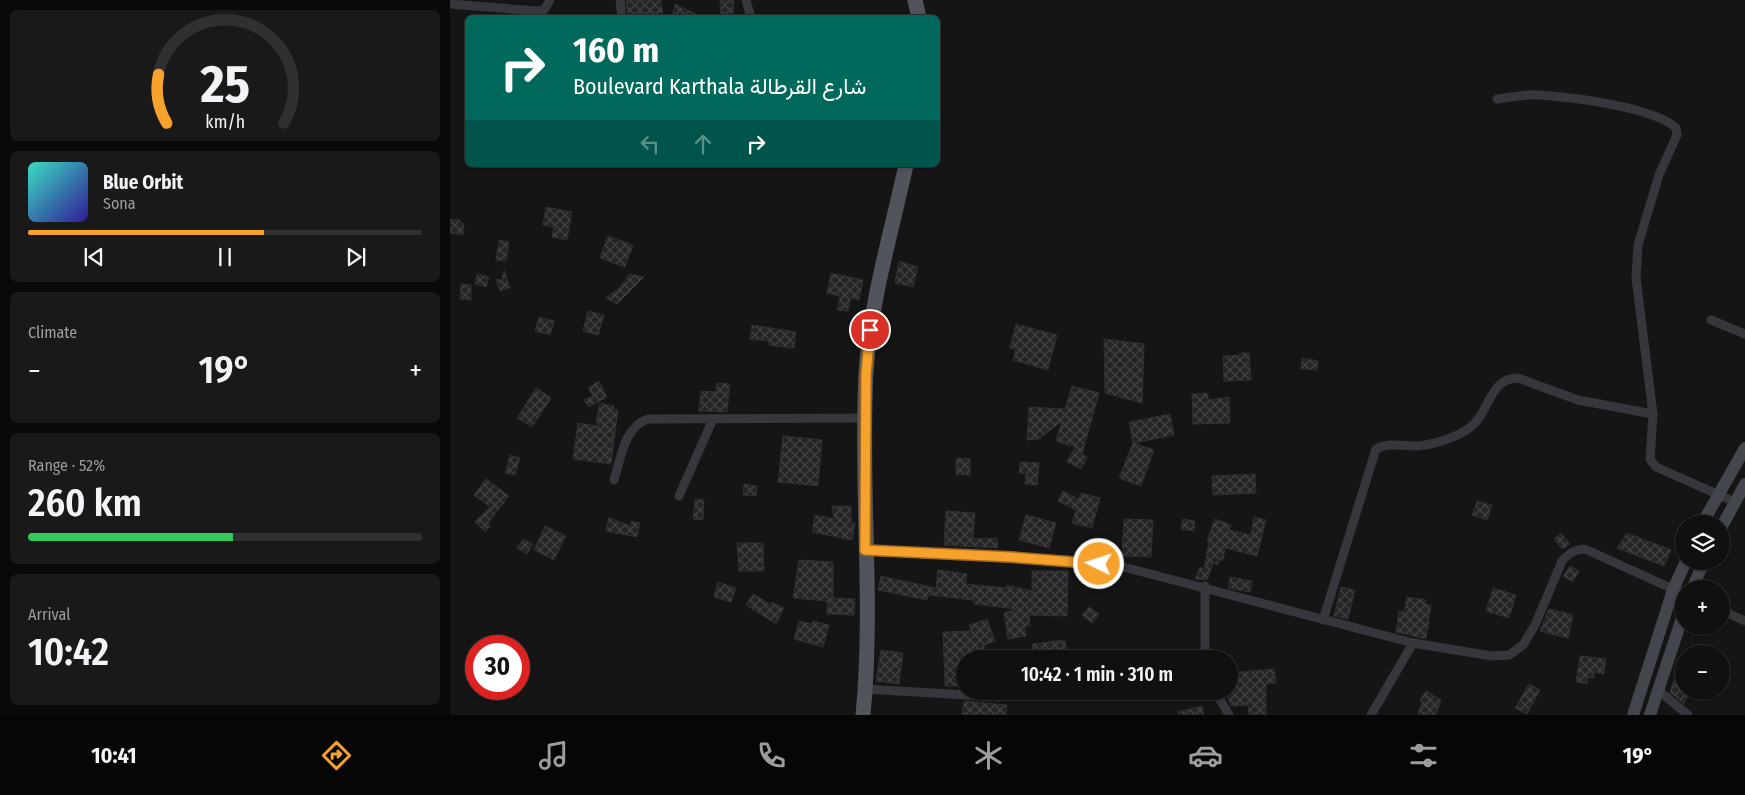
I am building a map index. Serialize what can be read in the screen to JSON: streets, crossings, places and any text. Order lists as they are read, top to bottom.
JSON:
{
  "page": {
    "turn": ["160 m", "Boulevard Karthala شارع القرطالة"],
    "song": ["Blue Orbit", "Sona"],
    "tile": [
      "Climate",
      ["Range · 52%", "260 km"],
      ["Arrival", "10:42"]
    ],
    "heat": ["−", "19°", "+"],
    "map_buttons": ["+", "−"],
    "limit": "30",
    "trip": "10:42 · 1 min · 310 m",
    "tabs": ["10:41", "19°"],
    "gauge": ["25", "km/h"]
  }
}
